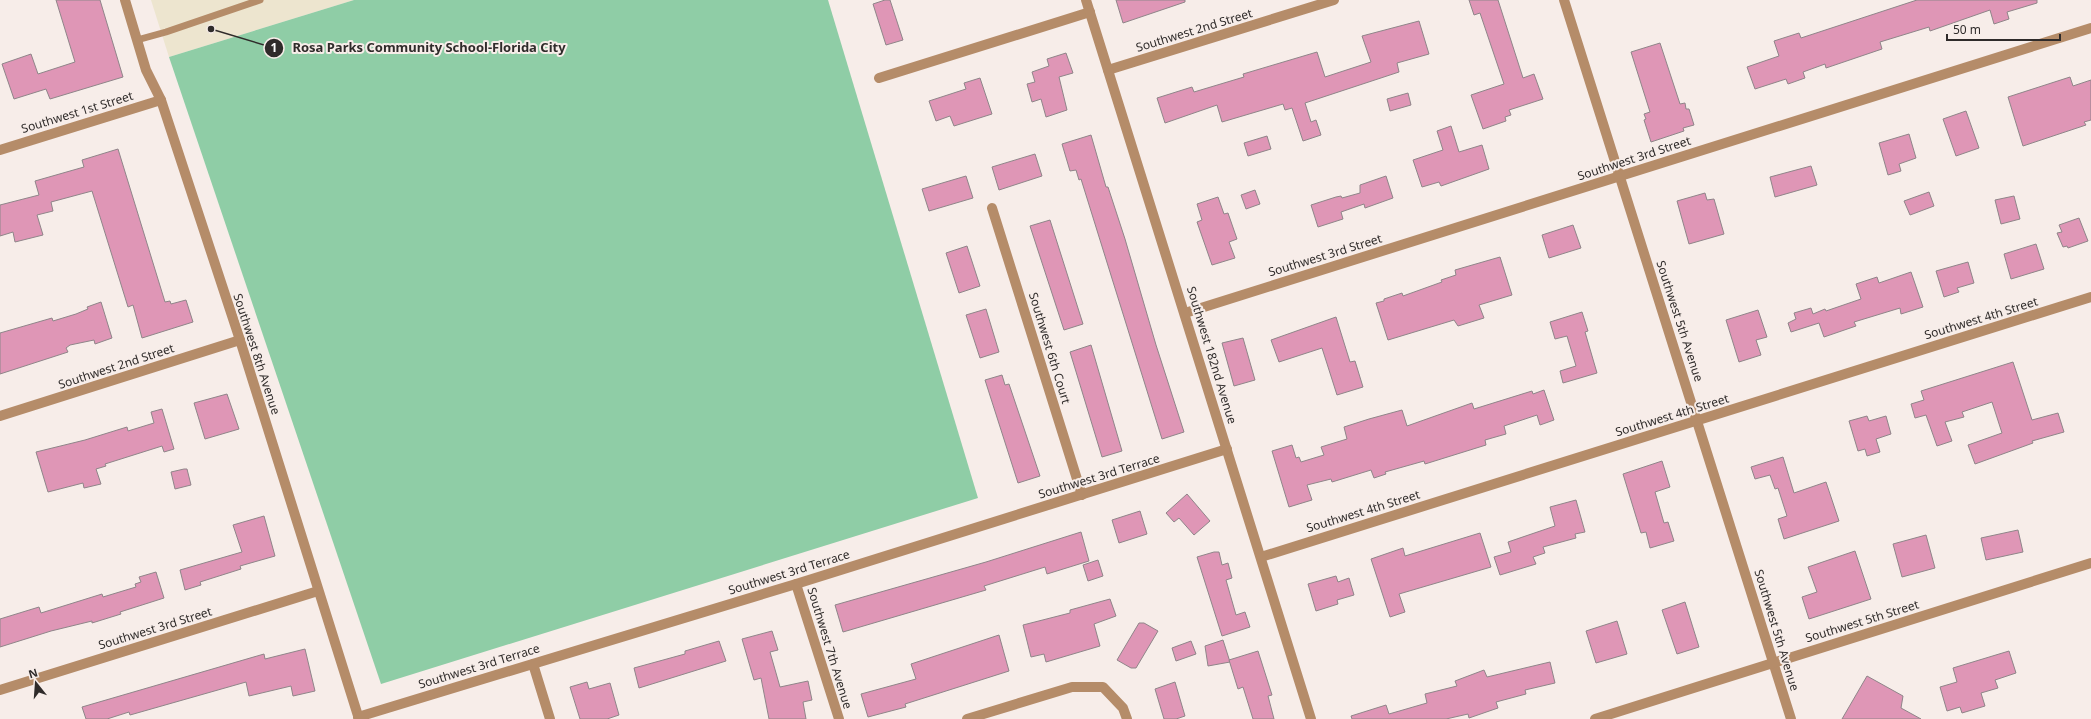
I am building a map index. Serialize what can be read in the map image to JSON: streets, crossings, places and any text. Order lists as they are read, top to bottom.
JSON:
{
  "streets": {
    "street": [
      "Southwest 2nd Street",
      "Southwest 1st Street",
      "Southwest 3rd Street",
      "Southwest 4th Street",
      "Southwest 5th Avenue",
      "Southwest 6th Court",
      "Southwest 8th Avenue",
      "Southwest 182nd Avenue",
      "Southwest 3rd Terrace",
      "Southwest 5th Street",
      "Southwest 7th Avenue"
    ]
  },
  "crossings": [
    ["Southwest 2nd Street", "Southwest 8th Avenue"],
    ["Southwest 2nd Street", "Southwest 182nd Avenue"],
    ["Southwest 1st Street", "Southwest 8th Avenue"],
    ["Southwest 3rd Street", "Southwest 5th Avenue"],
    ["Southwest 3rd Street", "Southwest 8th Avenue"],
    ["Southwest 3rd Street", "Southwest 182nd Avenue"],
    ["Southwest 4th Street", "Southwest 5th Avenue"],
    ["Southwest 4th Street", "Southwest 182nd Avenue"],
    ["Southwest 5th Avenue", "Southwest 5th Street"],
    ["Southwest 6th Court", "Southwest 3rd Terrace"],
    ["Southwest 8th Avenue", "Southwest 3rd Terrace"],
    ["Southwest 182nd Avenue", "Southwest 3rd Terrace"],
    ["Southwest 3rd Terrace", "Southwest 7th Avenue"]
  ],
  "places": ["Rosa Parks Community School-Florida City"],
  "scale_bar": "50 m",
  "north": "top"
}
